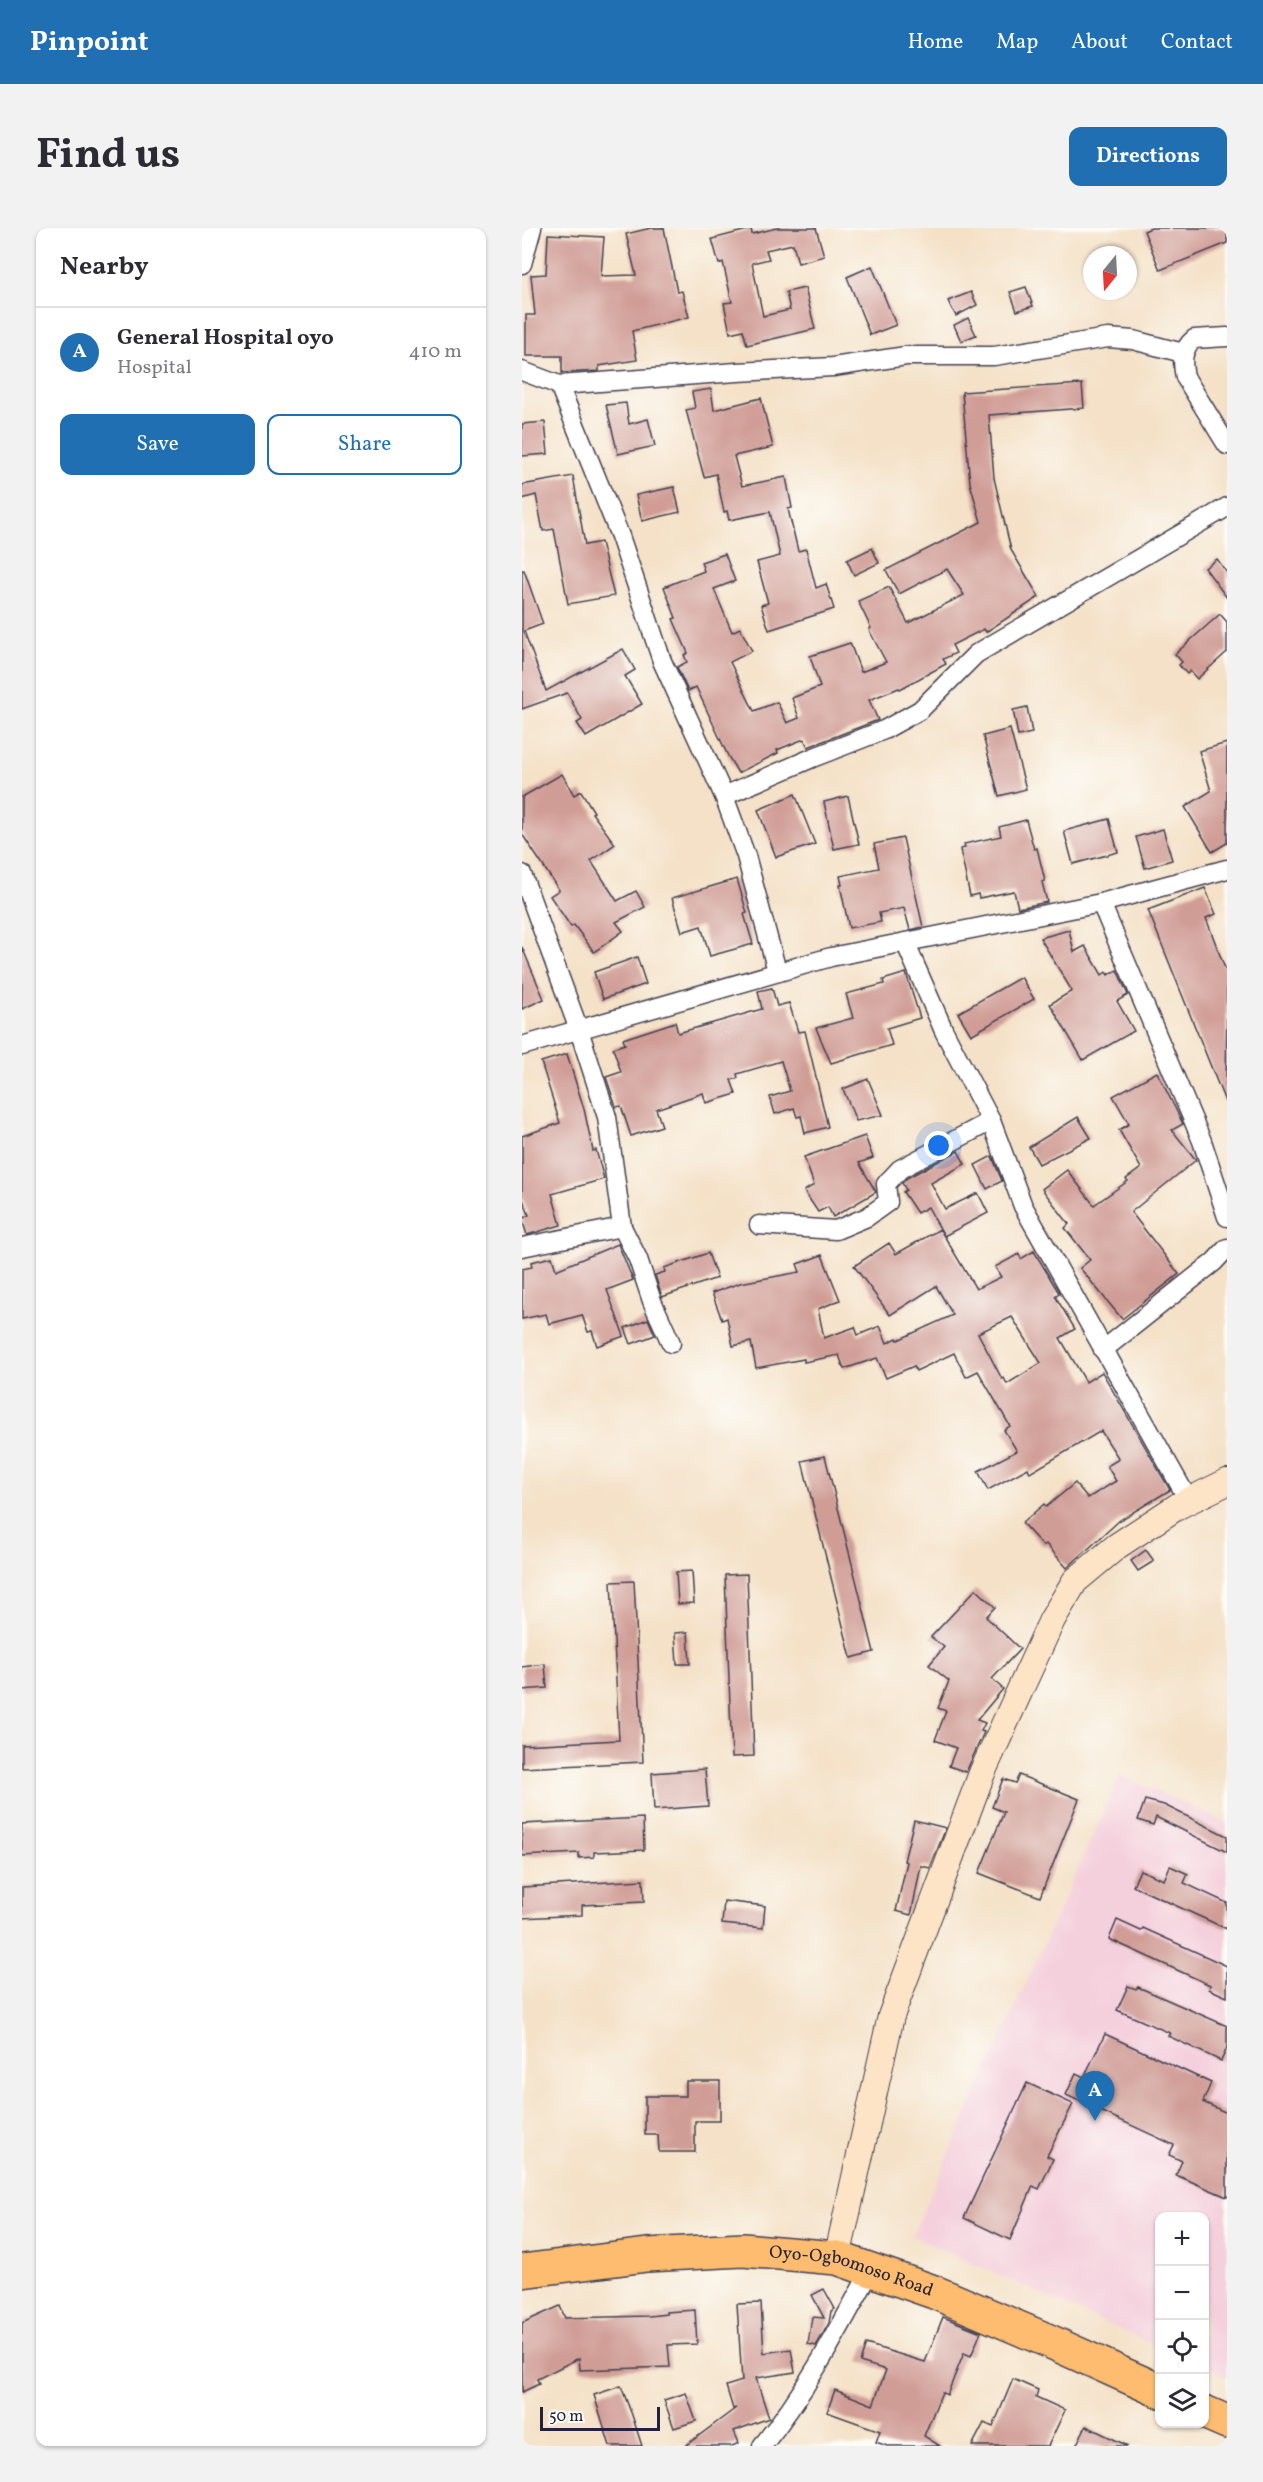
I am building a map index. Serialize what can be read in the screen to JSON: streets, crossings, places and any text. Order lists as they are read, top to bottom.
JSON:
{
  "streets": {
    "highway": ["Oyo-Ogbomoso Road"]
  },
  "scale_bar": "50 m",
  "north": "bottom",
  "page": {
    "header": "Pinpoint",
    "nav": [
      "Home",
      "Map",
      "About",
      "Contact"
    ],
    "title": "Find us",
    "buttons": [
      "Directions",
      ["Save", "Share"]
    ],
    "heading": "Nearby",
    "list": [
      {
        "mark": "A",
        "name": "General Hospital oyo",
        "note": "Hospital",
        "value": "410 m"
      }
    ],
    "pins": "A",
    "map_buttons": ["+", "−"],
    "scale": "50 m"
  }
}
